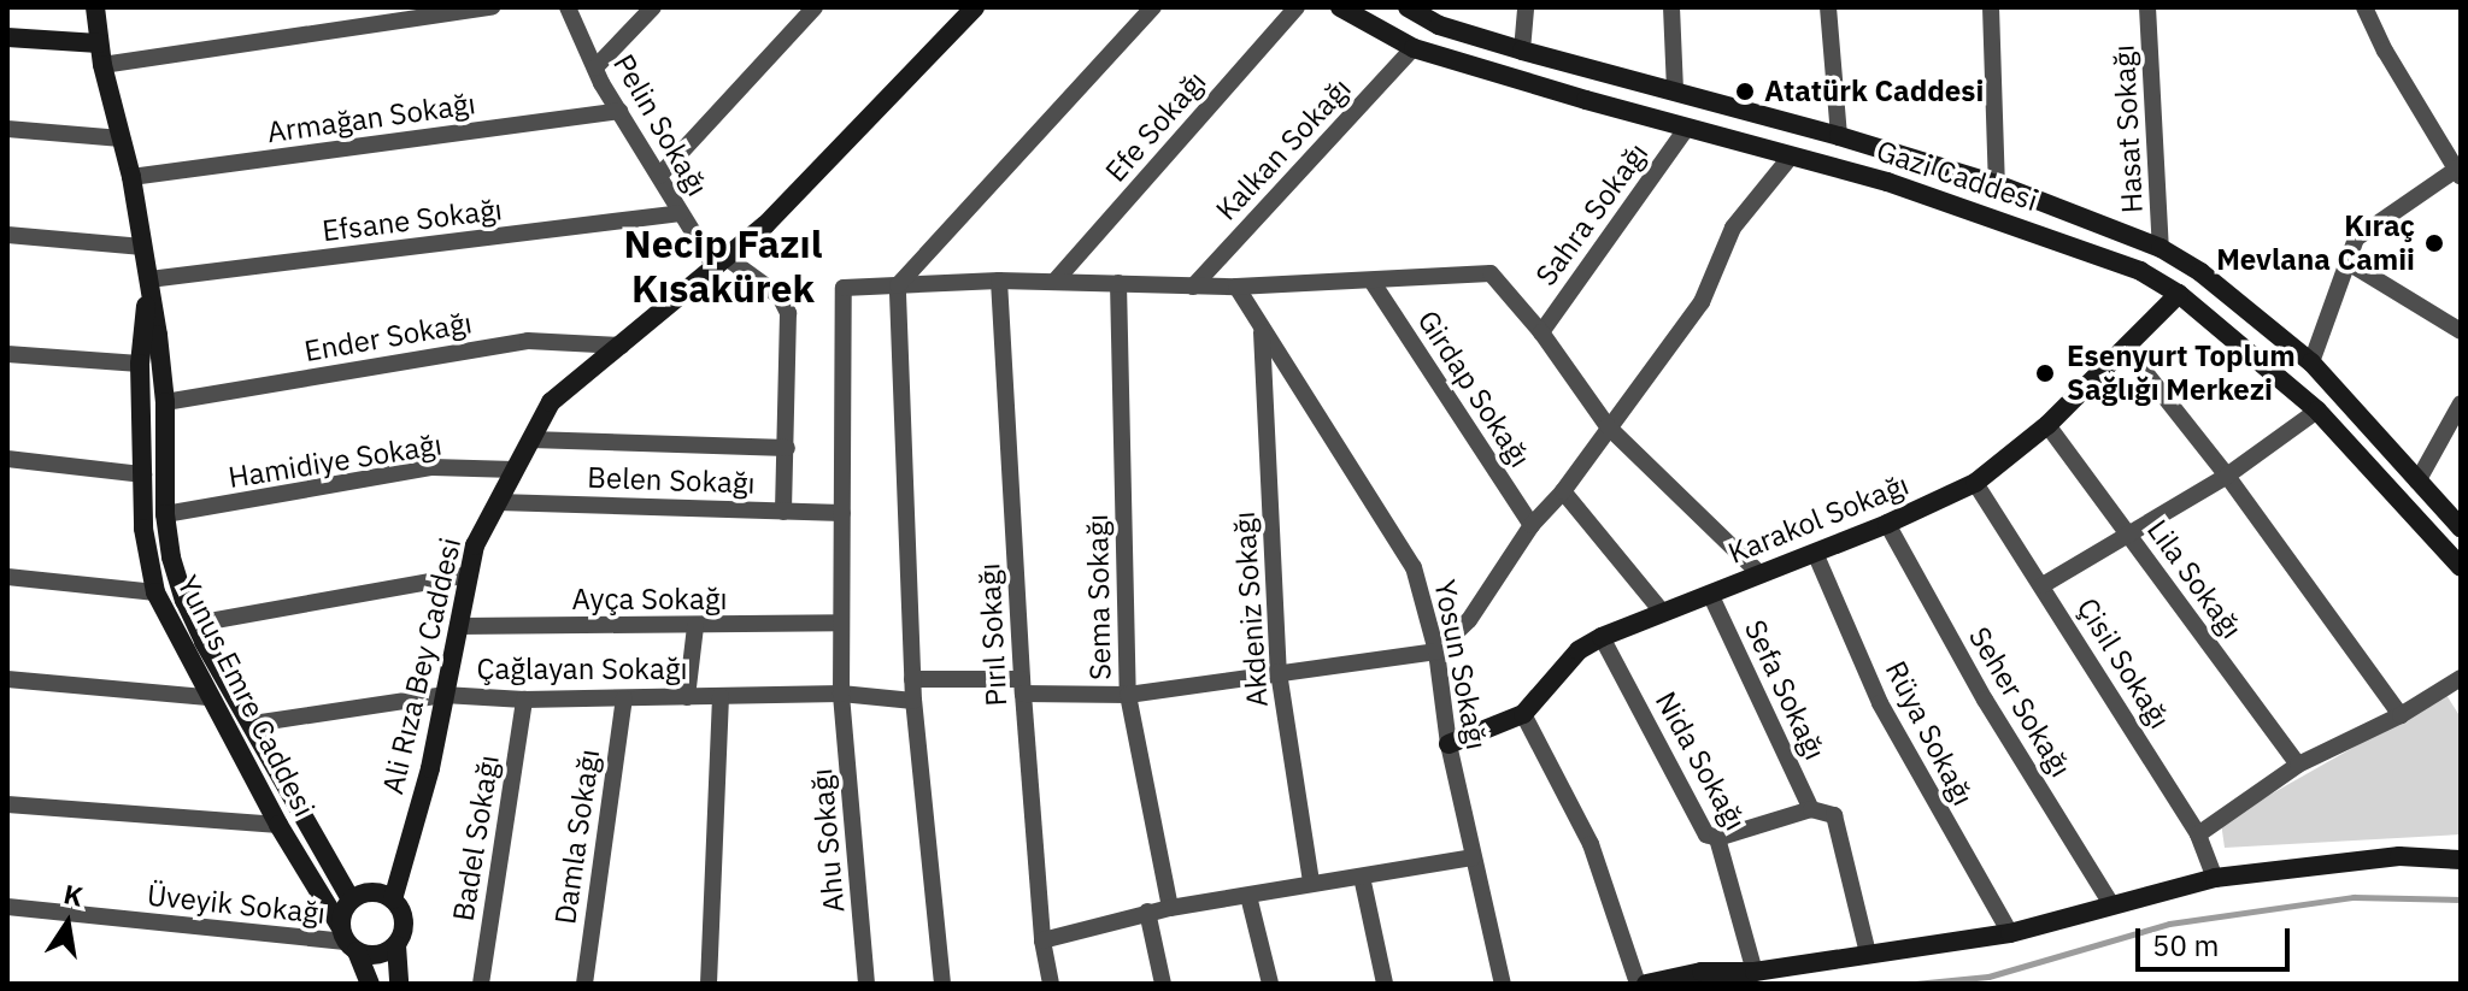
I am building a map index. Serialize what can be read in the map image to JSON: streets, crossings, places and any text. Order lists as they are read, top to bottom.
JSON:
{
  "streets": {
    "street": [
      "Armağan Sokağı",
      "Pelin Sokağı",
      "Efe Sokağı",
      "Hasat Sokağı",
      "Kalkan Sokağı",
      "Gazi Caddesi",
      "Sahra Sokağı",
      "Efsane Sokağı",
      "Ender Sokağı",
      "Girdap Sokağı",
      "Hamidiye Sokağı",
      "Belen Sokağı",
      "Karakol Sokağı",
      "Lila Sokağı",
      "Sema Sokağı",
      "Ayça Sokağı",
      "Akdeniz Sokağı",
      "Pırıl Sokağı",
      "Çisil Sokağı",
      "Yosun Sokağı",
      "Ali Rıza Bey Caddesi",
      "Çağlayan Sokağı",
      "Sefa Sokağı",
      "Yunus Emre Caddesi",
      "Seher Sokağı",
      "Rüya Sokağı",
      "Nida Sokağı",
      "Damla Sokağı",
      "Badel Sokağı",
      "Ahu Sokağı",
      "Üveyik Sokağı"
    ]
  },
  "crossings": [
    ["Armağan Sokağı", "Pelin Sokağı"],
    ["Pelin Sokağı", "Efsane Sokağı"],
    ["Pelin Sokağı", "Ali Rıza Bey Caddesi"],
    ["Hasat Sokağı", "Gazi Caddesi"],
    ["Kalkan Sokağı", "Gazi Caddesi"],
    ["Gazi Caddesi", "Sahra Sokağı"],
    ["Gazi Caddesi", "Karakol Sokağı"],
    ["Efsane Sokağı", "Yunus Emre Caddesi"],
    ["Ender Sokağı", "Ali Rıza Bey Caddesi"],
    ["Ender Sokağı", "Yunus Emre Caddesi"],
    ["Hamidiye Sokağı", "Ali Rıza Bey Caddesi"],
    ["Hamidiye Sokağı", "Yunus Emre Caddesi"],
    ["Belen Sokağı", "Ali Rıza Bey Caddesi"],
    ["Belen Sokağı", "Ahu Sokağı"],
    ["Karakol Sokağı", "Lila Sokağı"],
    ["Karakol Sokağı", "Çisil Sokağı"],
    ["Karakol Sokağı", "Yosun Sokağı"],
    ["Karakol Sokağı", "Sefa Sokağı"],
    ["Karakol Sokağı", "Seher Sokağı"],
    ["Karakol Sokağı", "Rüya Sokağı"],
    ["Karakol Sokağı", "Nida Sokağı"],
    ["Ayça Sokağı", "Ali Rıza Bey Caddesi"],
    ["Ayça Sokağı", "Ahu Sokağı"],
    ["Akdeniz Sokağı", "Yosun Sokağı"],
    ["Ali Rıza Bey Caddesi", "Çağlayan Sokağı"],
    ["Ali Rıza Bey Caddesi", "Yunus Emre Caddesi"],
    ["Ali Rıza Bey Caddesi", "Üveyik Sokağı"],
    ["Çağlayan Sokağı", "Yunus Emre Caddesi"],
    ["Çağlayan Sokağı", "Damla Sokağı"],
    ["Çağlayan Sokağı", "Badel Sokağı"],
    ["Çağlayan Sokağı", "Ahu Sokağı"],
    ["Yunus Emre Caddesi", "Üveyik Sokağı"]
  ],
  "districts": ["Necip Fazıl Kısakürek"],
  "places": ["Atatürk Caddesi", "Kıraç Mevlana Camii", "Esenyurt Toplum Sağlığı Merkezi"],
  "scale_bar": "50 m",
  "north": "top"
}
